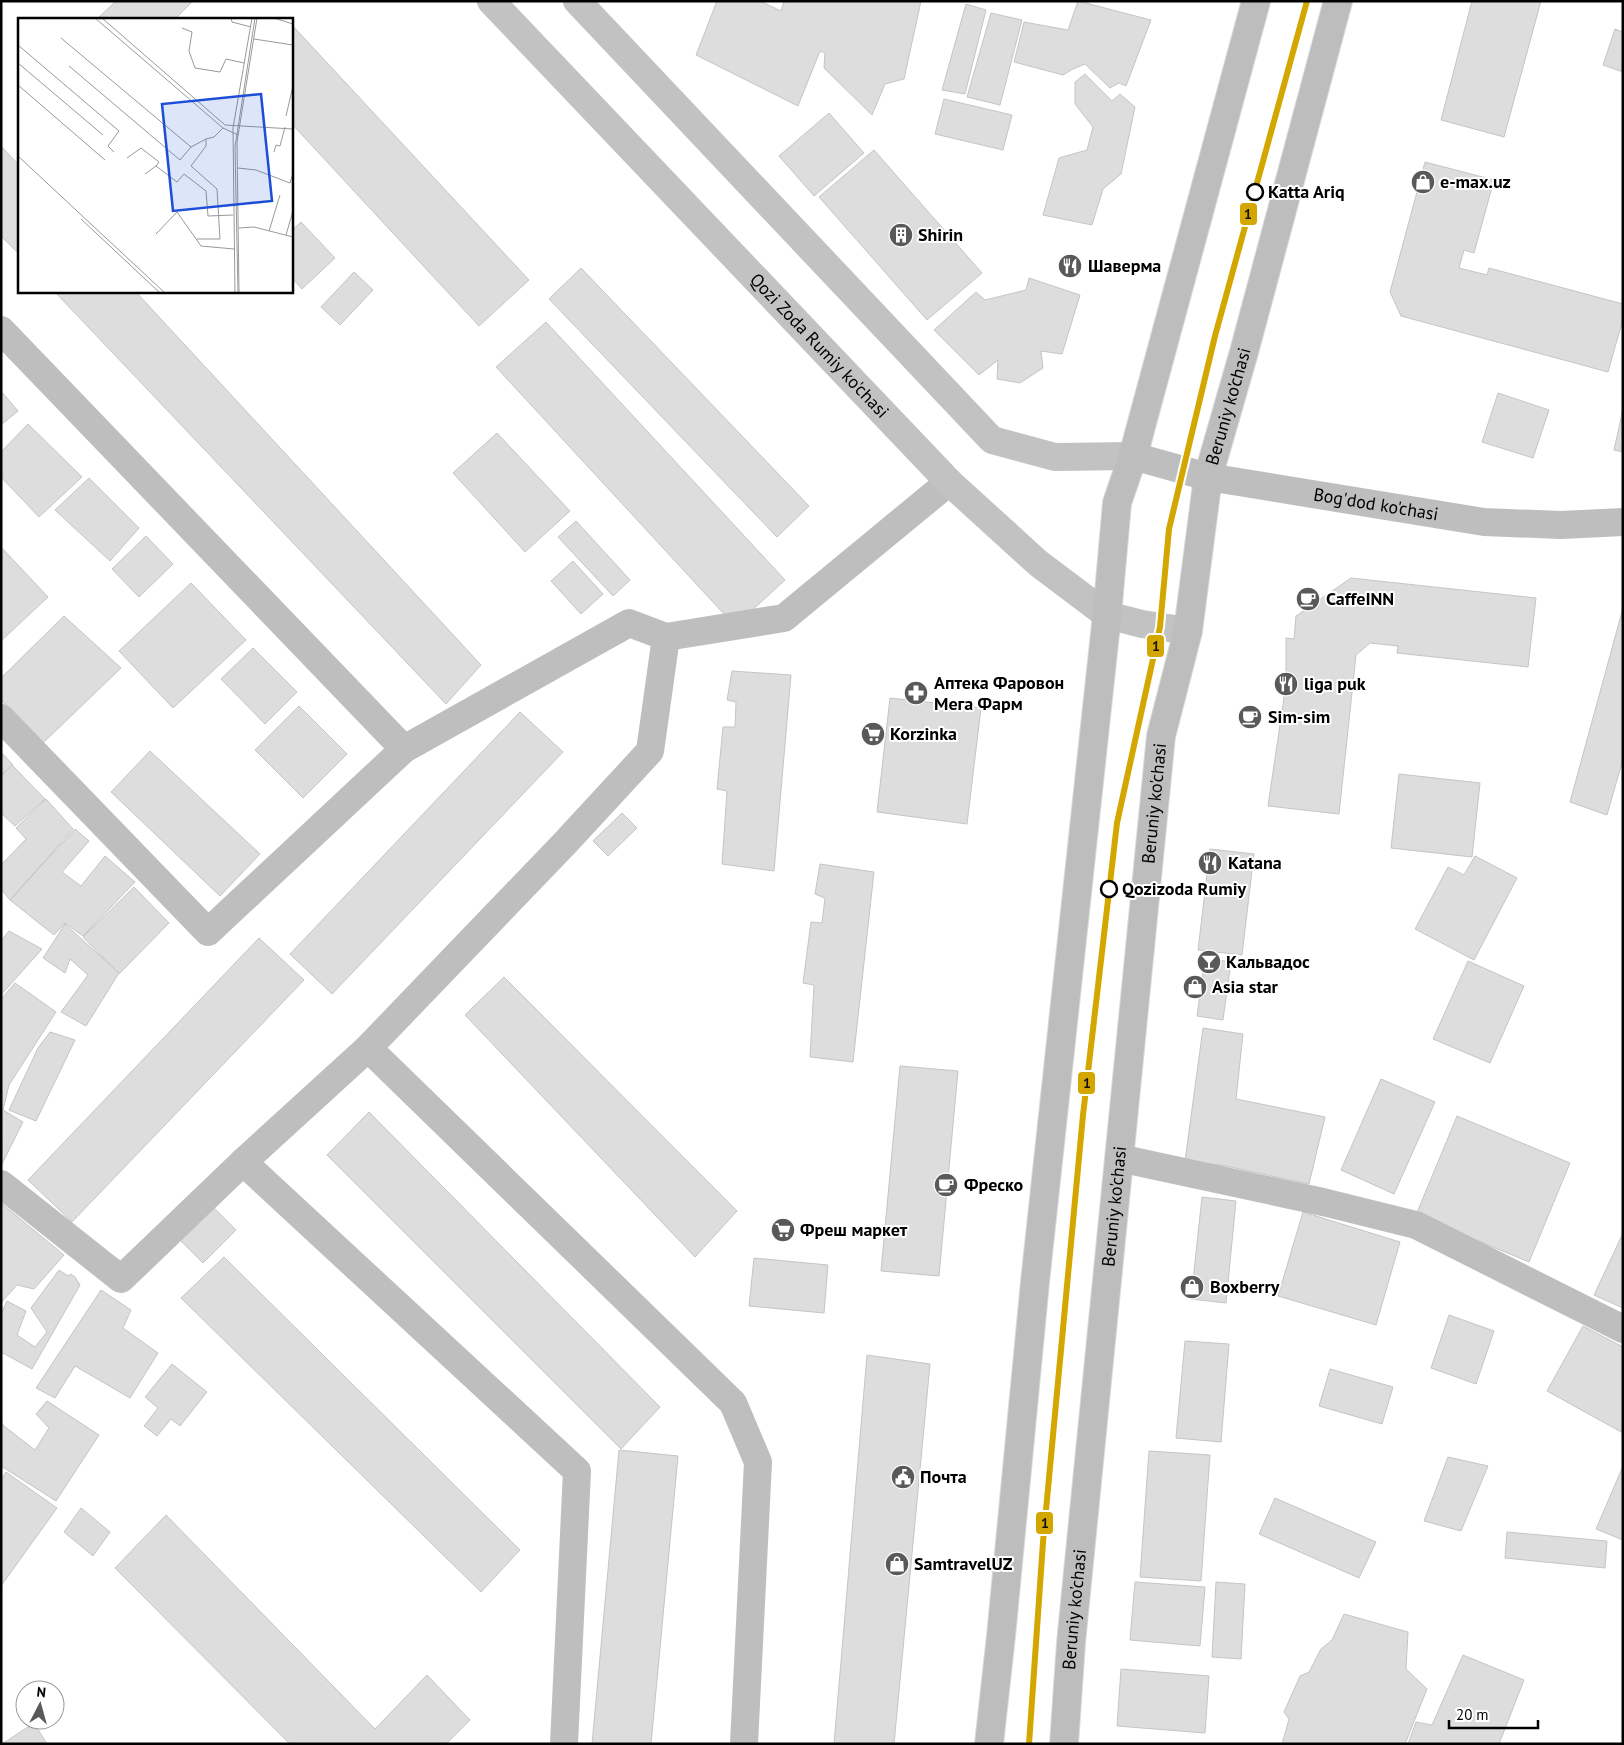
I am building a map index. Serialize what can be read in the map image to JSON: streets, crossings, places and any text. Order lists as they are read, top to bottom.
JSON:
{
  "streets": {
    "main road": ["Beruniy ko'chasi"],
    "street": ["Qozi Zoda Rumiy ko'chasi", "Bog'dod ko'chasi"]
  },
  "crossings": [
    ["Qozi Zoda Rumiy ko'chasi", "Beruniy ko'chasi"],
    ["Beruniy ko'chasi", "Bog'dod ko'chasi"]
  ],
  "places": {
    "shop": [
      "e-max.uz",
      "Asia star",
      "Boxberry",
      "SamtravelUZ"
    ],
    "other": ["Katta Ariq", "Qozizoda Rumiy"],
    "building": ["Shirin"],
    "restaurant": ["Шаверма", "liga puk", "Katana"],
    "cafe": ["CaffeINN", "Sim-sim", "Фреско"],
    "pharmacy": ["Аптека Фаровон Мега Фарм"],
    "supermarket": ["Korzinka", "Фреш маркет"],
    "bar": ["Кальвадос"],
    "public building": ["Почта"]
  },
  "lines": ["transit line 1"],
  "scale_bar": "20 m",
  "north": "top"
}
